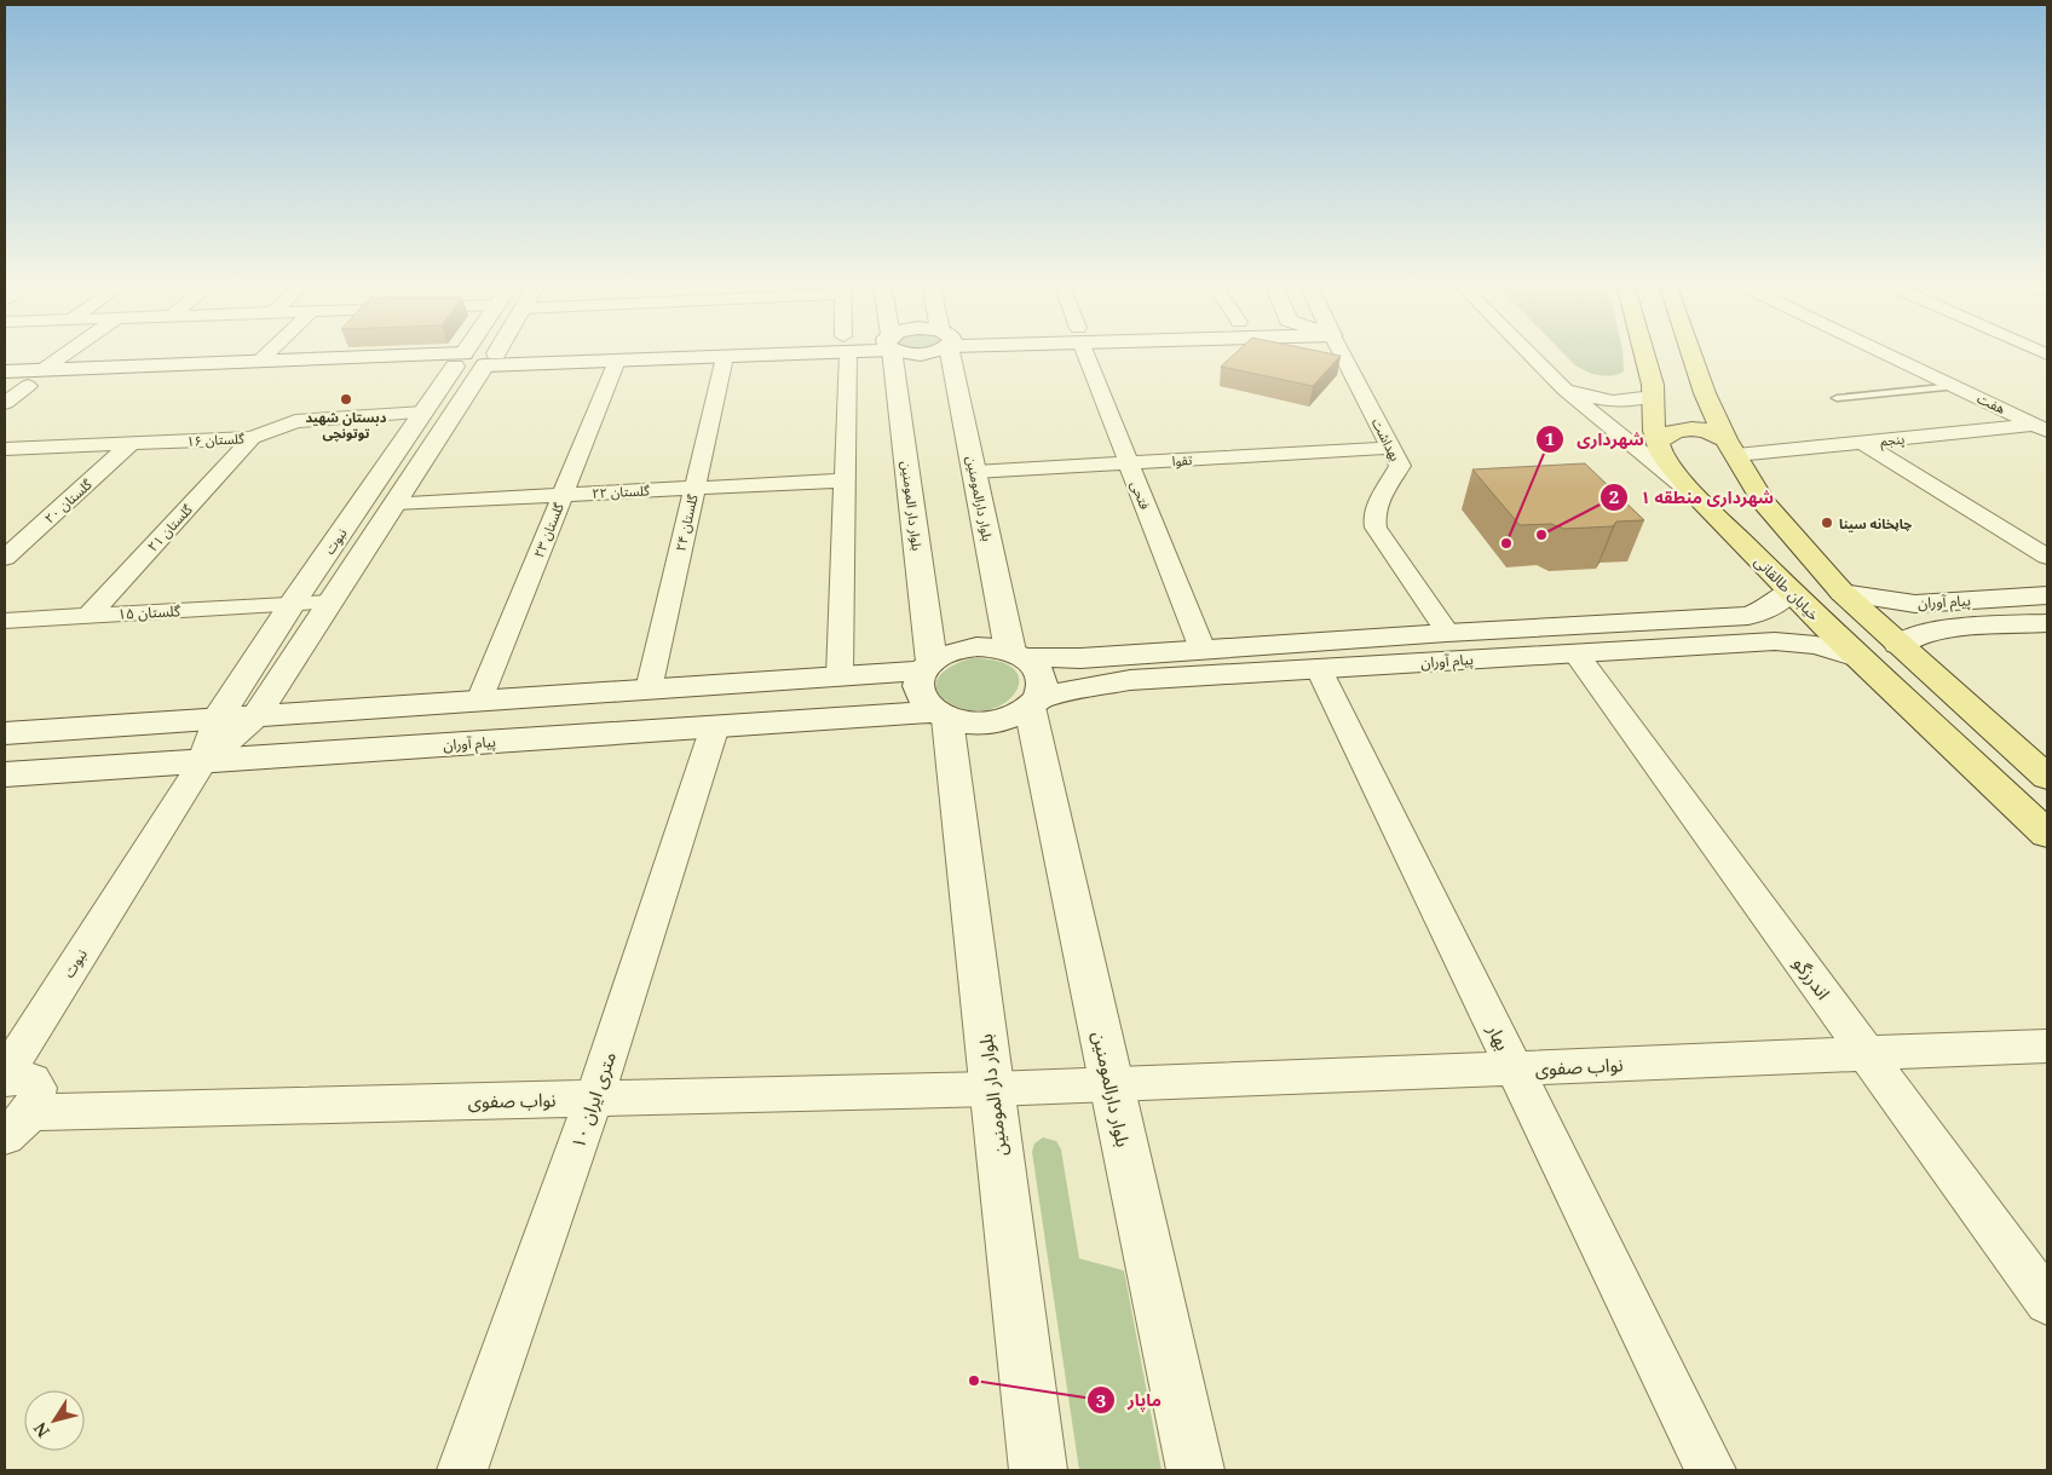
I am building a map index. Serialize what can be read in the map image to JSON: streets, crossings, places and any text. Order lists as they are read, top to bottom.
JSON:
{
  "streets": {
    "main road": [
      "بلوار دارالمومنین",
      "بلوار دار المومنین",
      "نبوت",
      "خیابان طالقانی",
      "پیام آوران"
    ],
    "street": [
      "هفت",
      "گلستان ۱۶",
      "بهداشت",
      "پنجم",
      "تقوا",
      "گلستان ۲۲",
      "فتحی",
      "گلستان ۲۰",
      "گلستان ۲۴",
      "گلستان ۲۱",
      "گلستان ۲۳",
      "گلستان ۱۵",
      "اندرزگو",
      "بهار",
      "نواب صفوی",
      "۱۰ متری ایران"
    ]
  },
  "crossings": [
    ["هفت", "پنجم"],
    ["گلستان ۱۶", "گلستان ۲۰"],
    ["گلستان ۱۶", "گلستان ۲۱"],
    ["گلستان ۱۶", "نبوت"],
    ["بهداشت", "تقوا"],
    ["بهداشت", "پیام آوران"],
    ["پنجم", "خیابان طالقانی"],
    ["تقوا", "فتحی"],
    ["تقوا", "بلوار دارالمومنین"],
    ["گلستان ۲۲", "گلستان ۲۴"],
    ["گلستان ۲۲", "گلستان ۲۳"],
    ["گلستان ۲۲", "نبوت"],
    ["فتحی", "پیام آوران"],
    ["بلوار دارالمومنین", "بلوار دار المومنین"],
    ["بلوار دارالمومنین", "پیام آوران"],
    ["بلوار دارالمومنین", "نواب صفوی"],
    ["بلوار دار المومنین", "پیام آوران"],
    ["بلوار دار المومنین", "نواب صفوی"],
    ["گلستان ۲۱", "گلستان ۱۵"],
    ["نبوت", "پیام آوران"],
    ["نبوت", "گلستان ۱۵"],
    ["خیابان طالقانی", "پیام آوران"],
    ["پیام آوران", "اندرزگو"],
    ["پیام آوران", "بهار"],
    ["پیام آوران", "۱۰ متری ایران"],
    ["اندرزگو", "نواب صفوی"],
    ["بهار", "نواب صفوی"],
    ["نواب صفوی", "۱۰ متری ایران"]
  ],
  "places": [
    "دبستان شهید توتونچی",
    "چاپخانه سینا",
    "شهرداری منطقه ۱",
    "شهرداری",
    "ماپار"
  ],
  "north": "bottom left"
}
